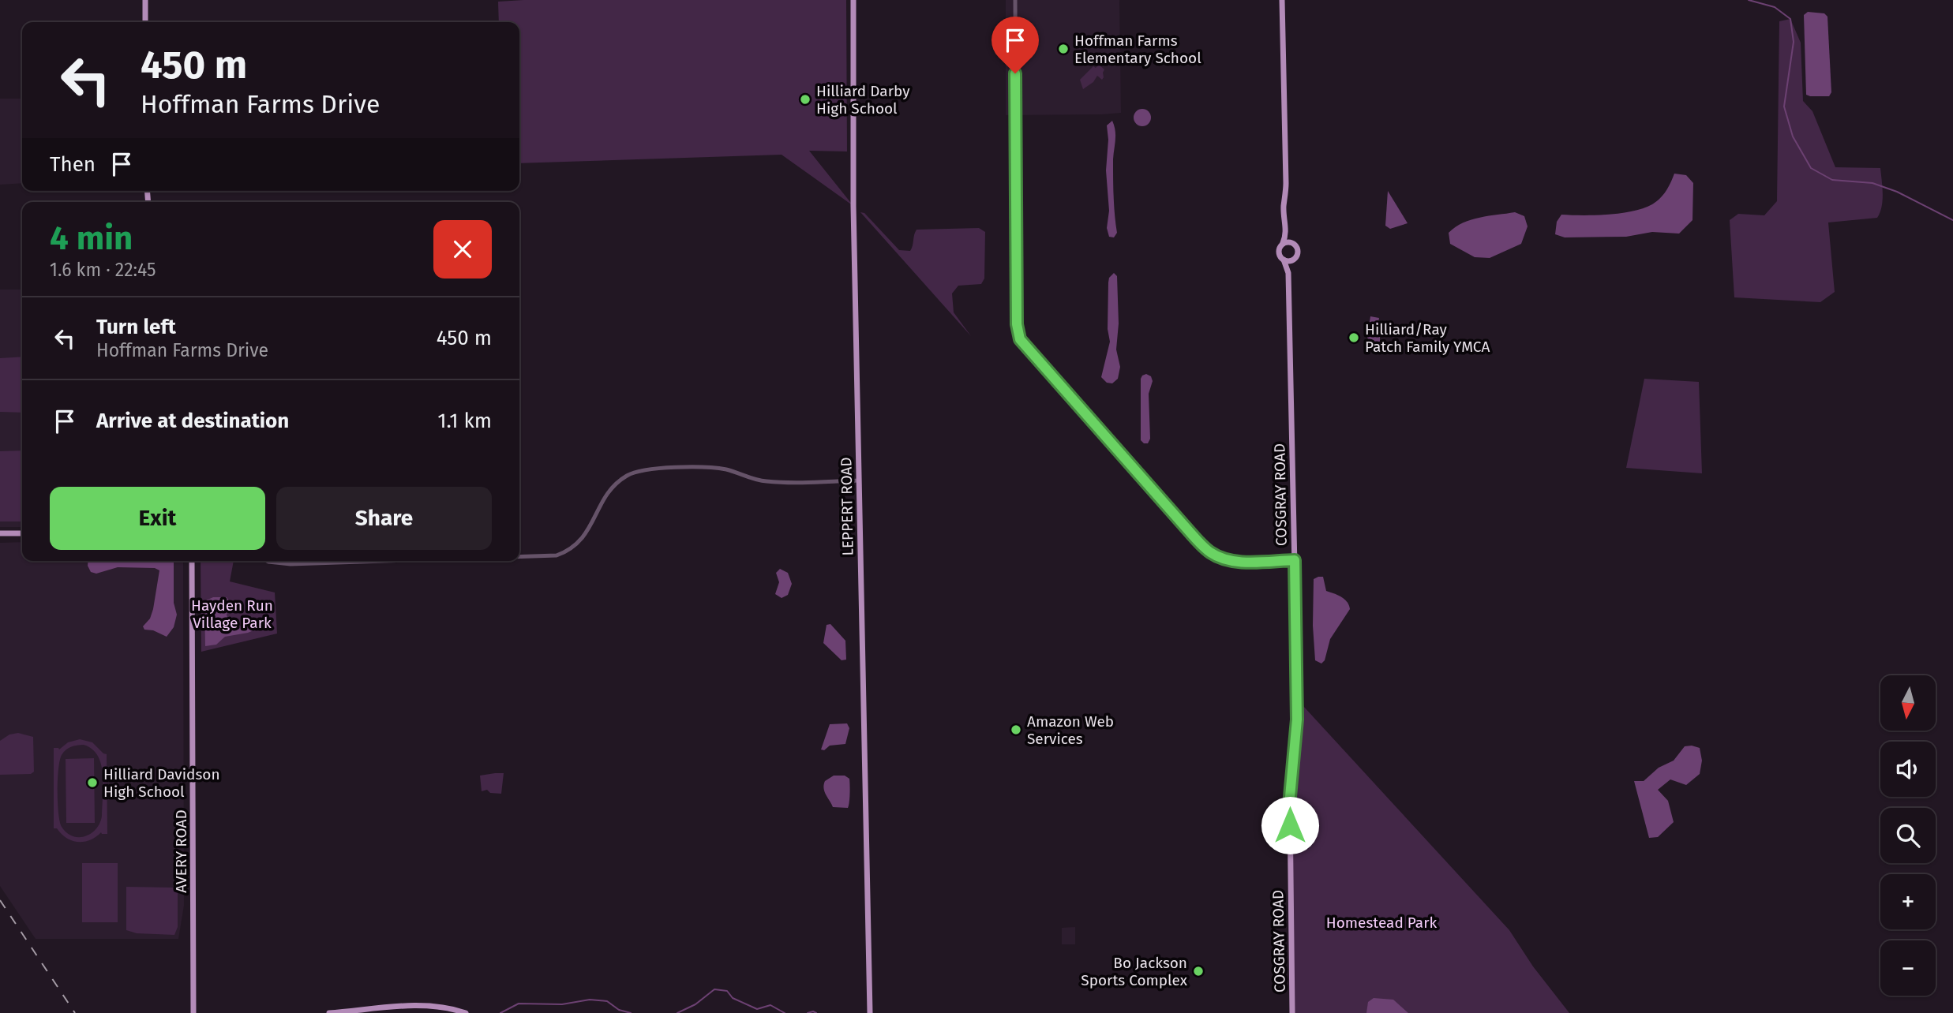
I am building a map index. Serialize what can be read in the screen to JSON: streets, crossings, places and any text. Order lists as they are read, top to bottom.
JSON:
{
  "streets": {
    "main road": ["COSGRAY ROAD", "LEPPERT ROAD", "AVERY ROAD"]
  },
  "parks": ["Hayden Run Village Park", "Homestead Park"],
  "places": [
    "Hoffman Farms Elementary School",
    "Hilliard Darby High School",
    "Hilliard/Ray Patch Family YMCA",
    "Amazon Web Services",
    "Hilliard Davidson High School",
    "Bo Jackson Sports Complex"
  ],
  "north": "bottom",
  "page": {
    "turn": ["450 m", "Hoffman Farms Drive"],
    "then": "Then",
    "heading": ["4 min", "1.6 km · 22:45"],
    "list": [
      {
        "name": "Turn left",
        "note": "Hoffman Farms Drive",
        "value": "450 m"
      },
      {
        "name": "Arrive at destination",
        "value": "1.1 km"
      }
    ],
    "buttons": ["Exit", "Share"],
    "map_buttons": ["+", "−"]
  }
}
